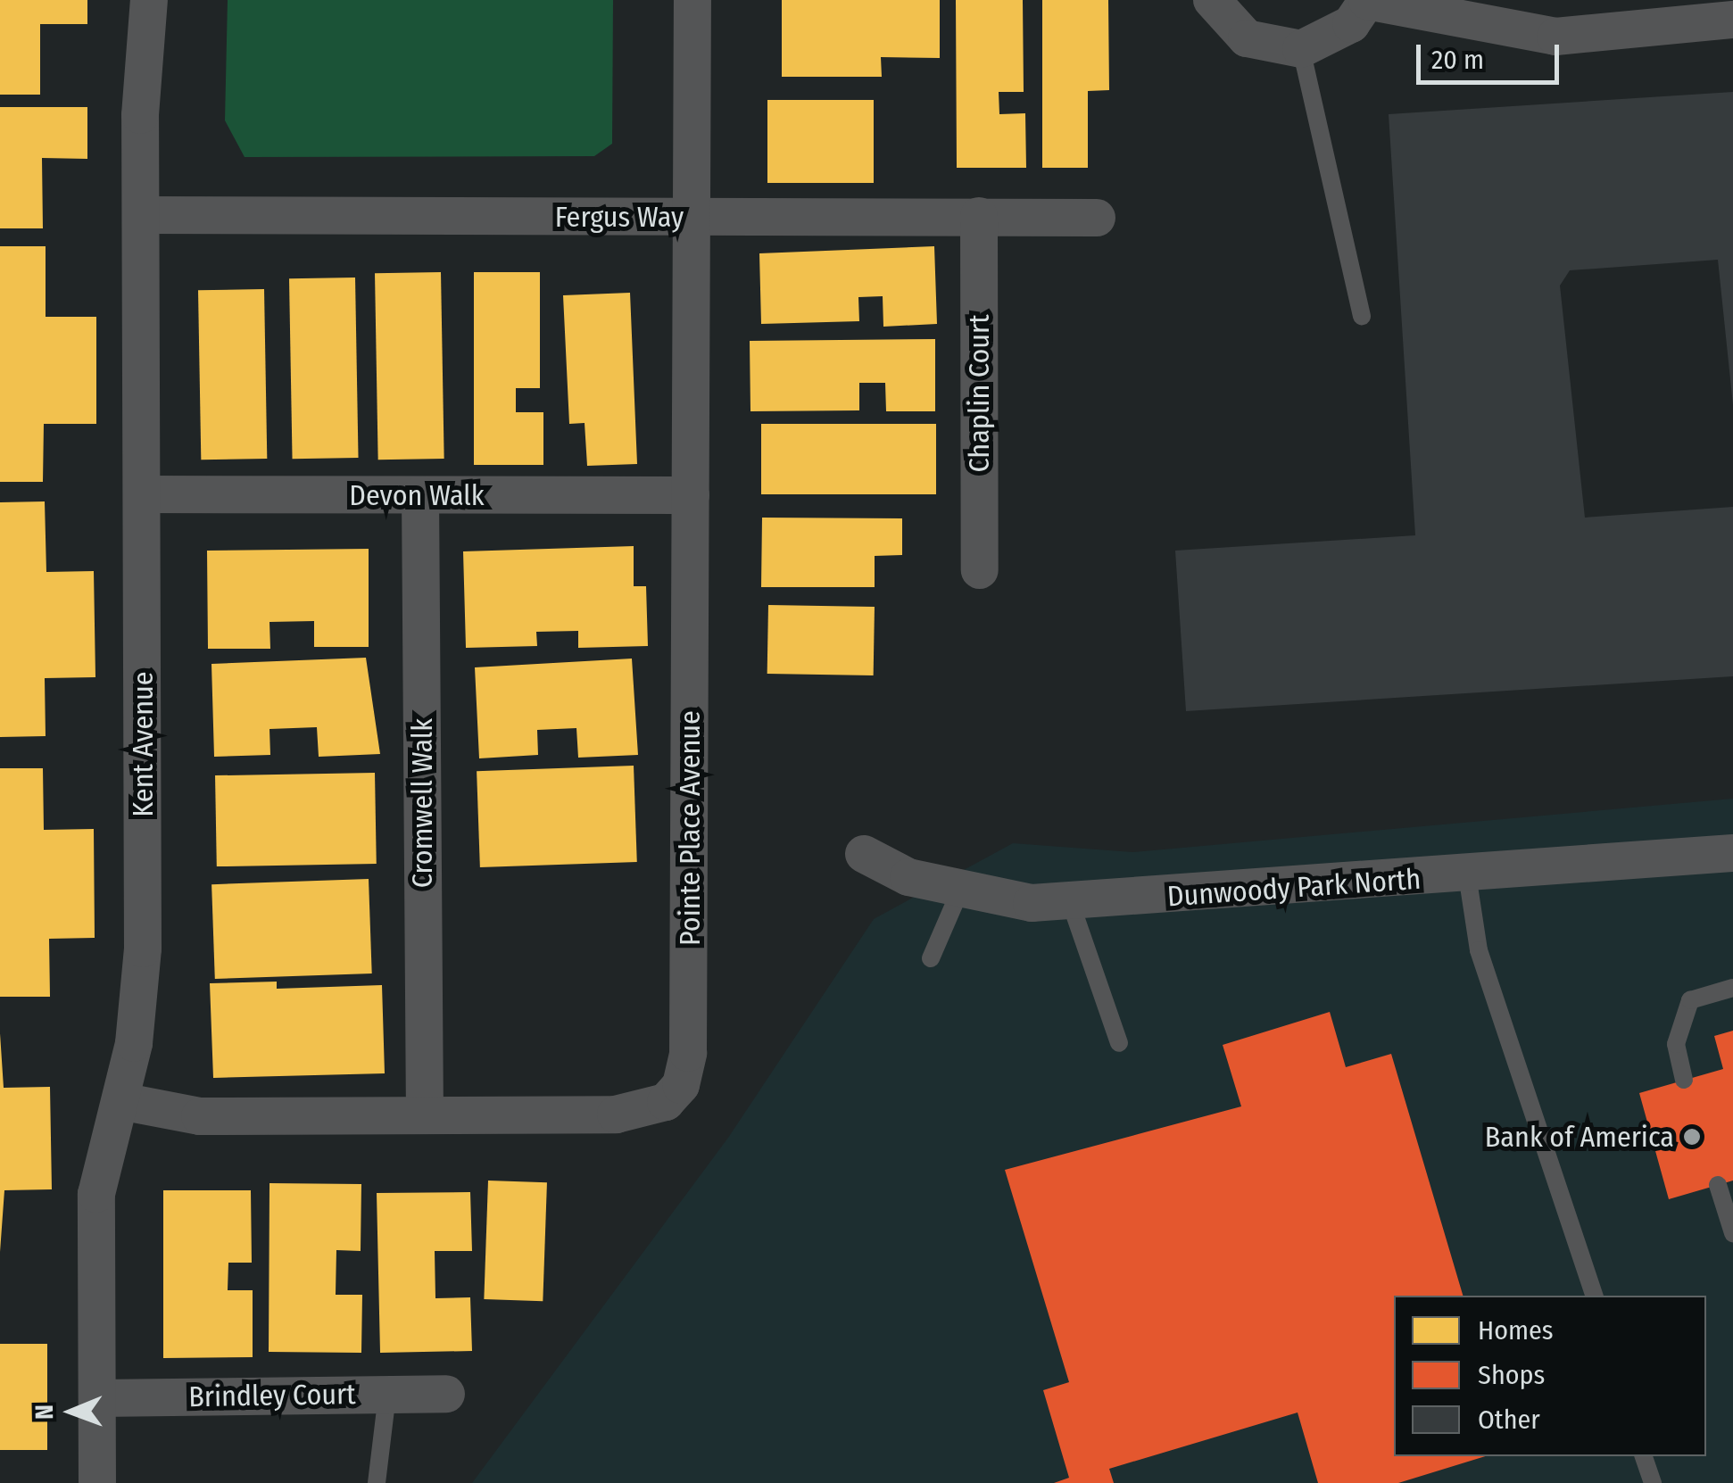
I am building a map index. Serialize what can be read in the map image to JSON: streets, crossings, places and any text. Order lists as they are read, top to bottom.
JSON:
{
  "streets": {
    "street": [
      "Fergus Way",
      "Chaplin Court",
      "Devon Walk",
      "Kent Avenue",
      "Cromwell Walk",
      "Pointe Place Avenue",
      "Dunwoody Park North",
      "Brindley Court"
    ]
  },
  "crossings": [
    ["Fergus Way", "Chaplin Court"],
    ["Fergus Way", "Kent Avenue"],
    ["Fergus Way", "Pointe Place Avenue"],
    ["Devon Walk", "Kent Avenue"],
    ["Devon Walk", "Cromwell Walk"],
    ["Devon Walk", "Pointe Place Avenue"],
    ["Kent Avenue", "Pointe Place Avenue"],
    ["Kent Avenue", "Brindley Court"],
    ["Cromwell Walk", "Pointe Place Avenue"]
  ],
  "places": ["Bank of America"],
  "legend": ["Homes", "Shops", "Other"],
  "scale_bar": "20 m",
  "north": "left"
}
